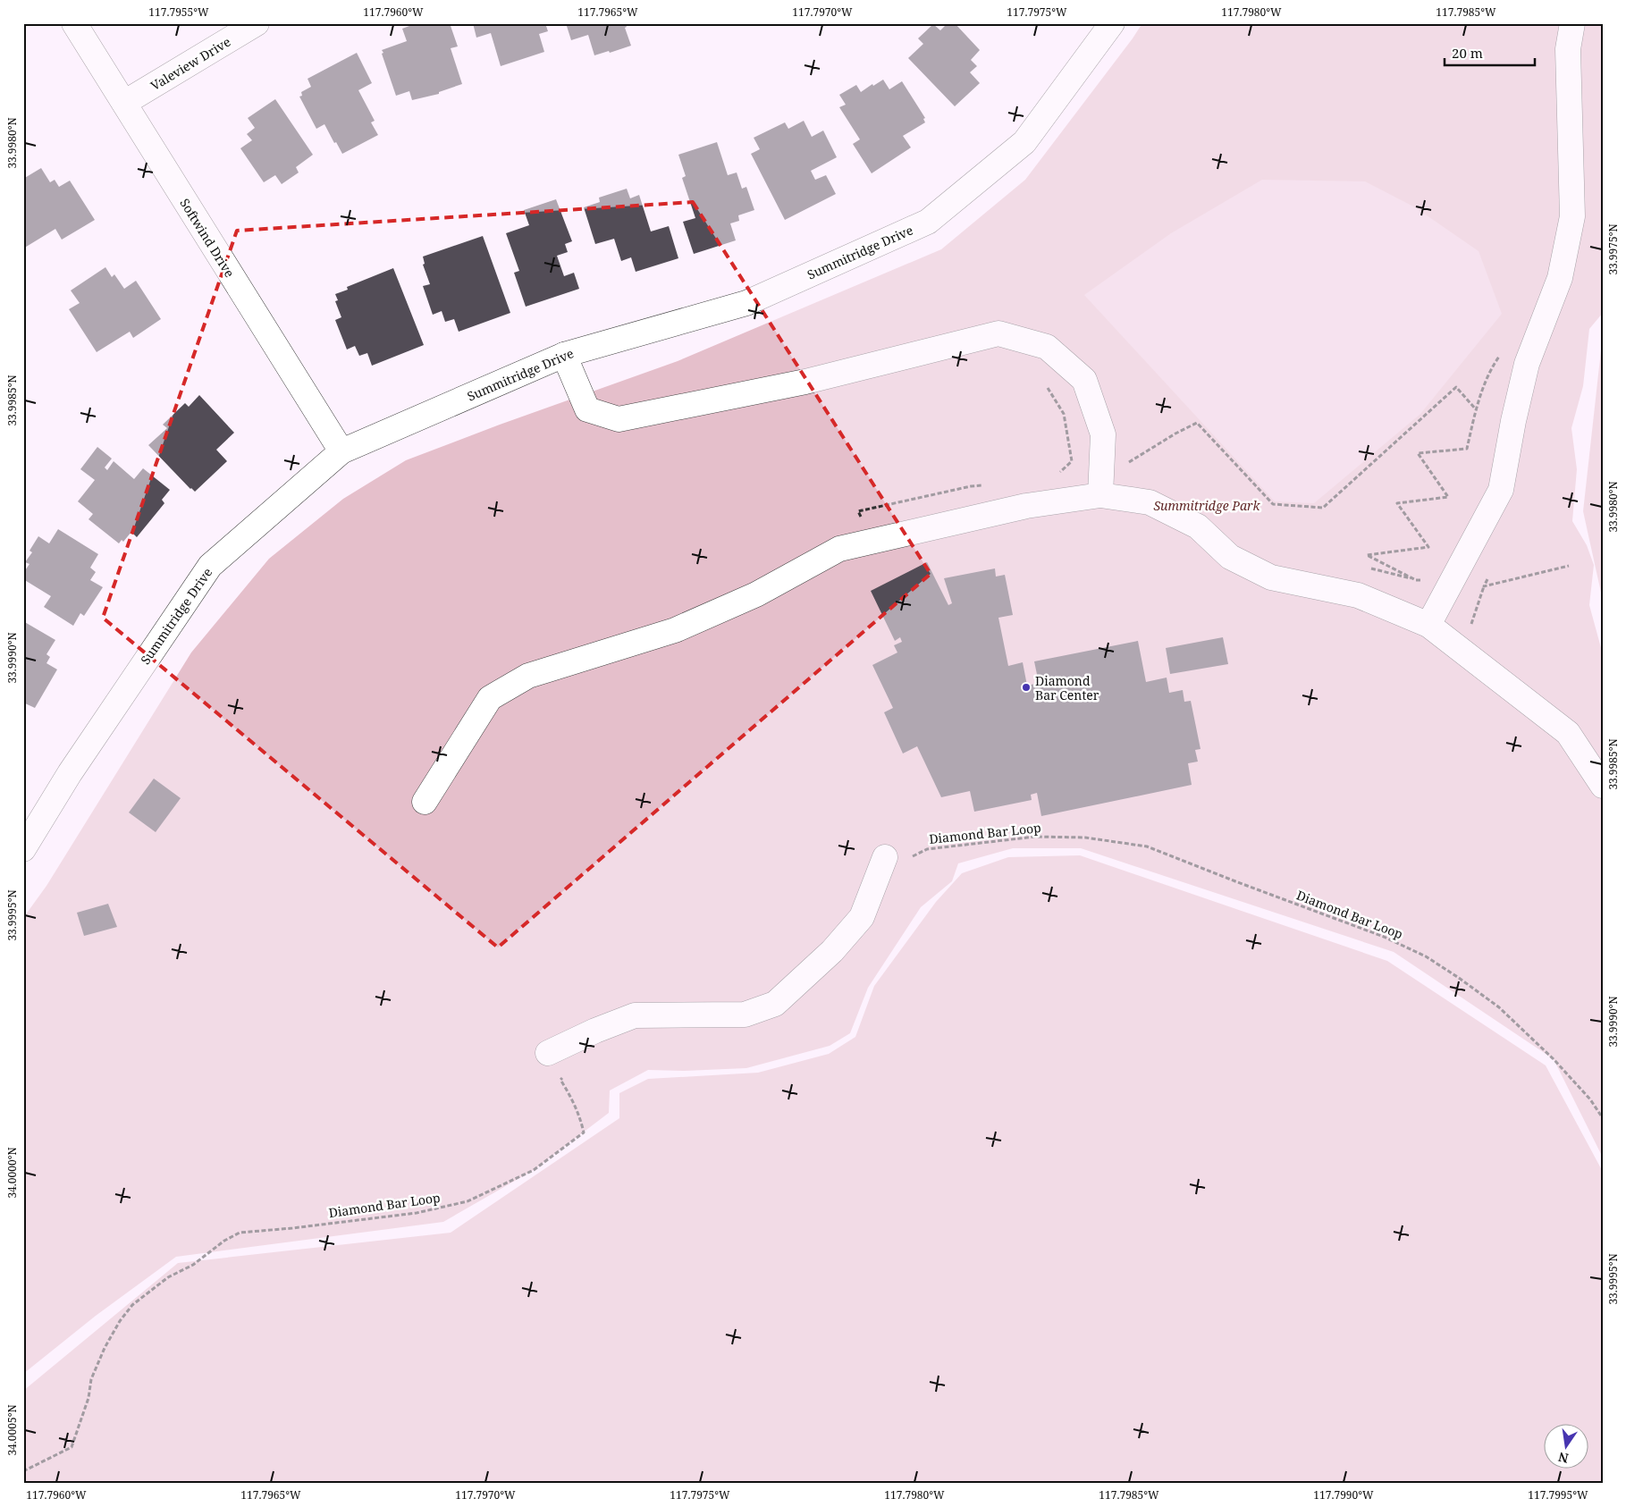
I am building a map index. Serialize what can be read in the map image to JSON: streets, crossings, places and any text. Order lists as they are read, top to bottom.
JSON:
{
  "streets": {
    "street": ["Valeview Drive", "Softwind Drive", "Summitridge Drive"],
    "path": ["Diamond Bar Loop"]
  },
  "crossings": [
    ["Valeview Drive", "Softwind Drive"],
    ["Softwind Drive", "Summitridge Drive"]
  ],
  "parks": ["Summitridge Park"],
  "places": ["Diamond Bar Center"],
  "scale_bar": "20 m",
  "north": "bottom",
  "coordinates": [
    "117.7955°W",
    "117.7960°W",
    "117.7965°W",
    "117.7970°W",
    "117.7975°W",
    "117.7980°W",
    "117.7985°W",
    "33.9980°N",
    "33.9975°N",
    "33.9985°N",
    "33.9990°N",
    "33.9995°N",
    "34.0000°N",
    "34.0005°N",
    "117.7990°W",
    "117.7995°W"
  ]
}
